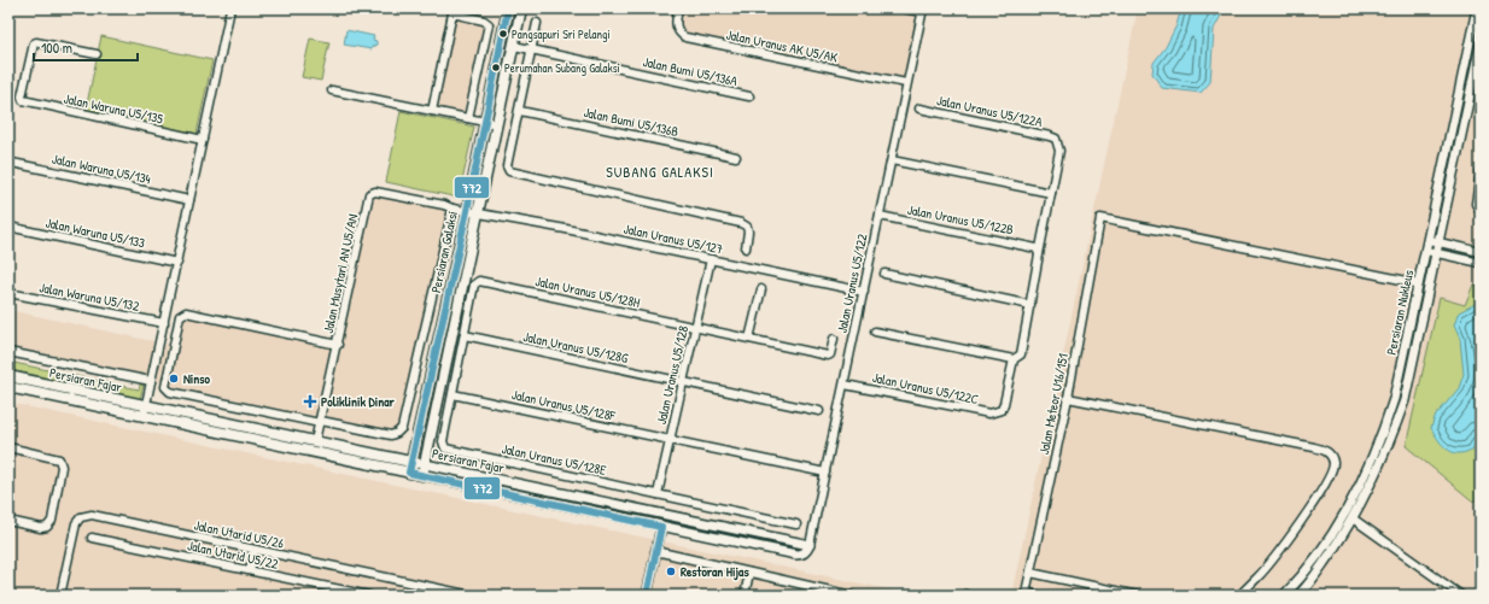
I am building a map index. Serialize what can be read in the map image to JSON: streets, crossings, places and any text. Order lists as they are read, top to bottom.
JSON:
{
  "streets": {
    "main road": ["Persiaran Galaksi", "Persiaran Fajar"],
    "street": [
      "Jalan Uranus AK U5/AK",
      "Jalan Bumi U5/136A",
      "Jalan Waruna U5/135",
      "Jalan Uranus U5/122A",
      "Jalan Bumi U5/136B",
      "Jalan Waruna U5/134",
      "Jalan Uranus U5/122B",
      "Jalan Waruna U5/133",
      "Jalan Uranus U5/127",
      "Jalan Musytari AN U5/AN",
      "Jalan Uranus U5/122",
      "Jalan Uranus U5/128H",
      "Jalan Waruna U5/132",
      "Persiaran Nukleus",
      "Jalan Uranus U5/128G",
      "Jalan Uranus U5/128",
      "Jalan Uranus U5/122C",
      "Jalan Meteor U16/151",
      "Jalan Uranus U5/128F",
      "Jalan Uranus U5/128E",
      "Jalan Utarid U5/26",
      "Jalan Utarid U5/22"
    ]
  },
  "crossings": [
    ["Jalan Uranus AK U5/AK", "Jalan Uranus U5/122"],
    ["Jalan Bumi U5/136A", "Persiaran Galaksi"],
    ["Jalan Uranus U5/122A", "Jalan Uranus U5/122B"],
    ["Jalan Uranus U5/122A", "Jalan Uranus U5/122C"],
    ["Jalan Uranus U5/122B", "Jalan Uranus U5/122"],
    ["Jalan Uranus U5/127", "Persiaran Galaksi"],
    ["Jalan Uranus U5/127", "Jalan Musytari AN U5/AN"],
    ["Jalan Uranus U5/127", "Jalan Uranus U5/122"],
    ["Jalan Uranus U5/127", "Jalan Uranus U5/128"],
    ["Persiaran Galaksi", "Persiaran Fajar"],
    ["Jalan Musytari AN U5/AN", "Persiaran Fajar"],
    ["Jalan Uranus U5/122", "Persiaran Fajar"],
    ["Jalan Uranus U5/122", "Jalan Uranus U5/122C"],
    ["Jalan Uranus U5/122", "Jalan Uranus U5/128F"],
    ["Jalan Uranus U5/128H", "Jalan Uranus U5/128G"],
    ["Jalan Uranus U5/128H", "Jalan Uranus U5/128"],
    ["Persiaran Nukleus", "Jalan Meteor U16/151"],
    ["Jalan Uranus U5/128G", "Jalan Uranus U5/128"],
    ["Jalan Uranus U5/128", "Jalan Uranus U5/128F"],
    ["Jalan Uranus U5/128", "Jalan Uranus U5/128E"],
    ["Jalan Uranus U5/128F", "Jalan Uranus U5/128E"]
  ],
  "districts": ["SUBANG GALAKSI"],
  "places": {
    "other": [
      "Pangsapuri Sri Pelangi",
      "Perumahan Subang Galaksi",
      "Ninso",
      "Restoran Hijas"
    ],
    "health": ["Poliklinik Dinar"]
  },
  "lines": ["transit line 772"],
  "scale_bar": "100 m"
}
